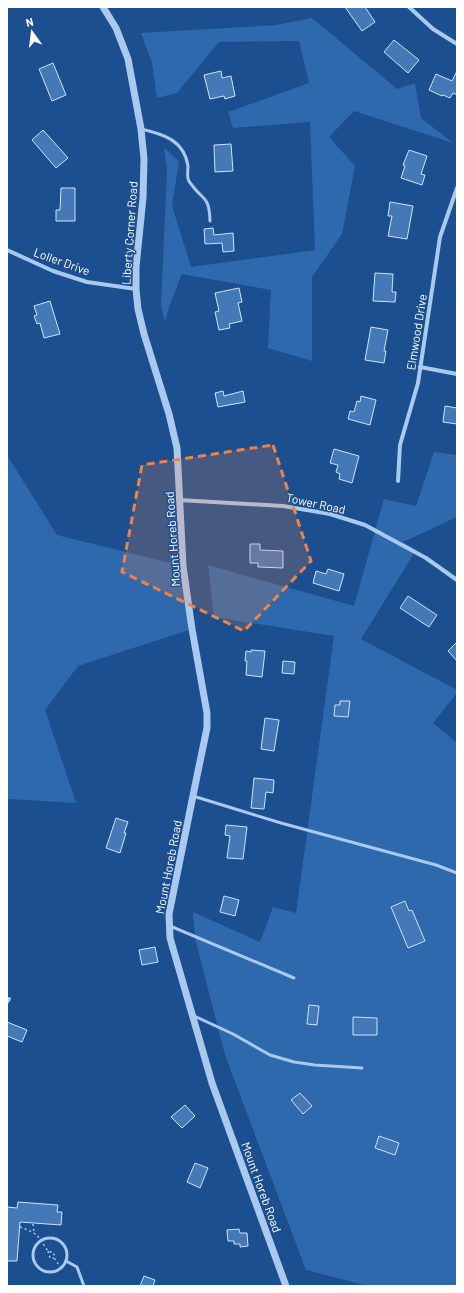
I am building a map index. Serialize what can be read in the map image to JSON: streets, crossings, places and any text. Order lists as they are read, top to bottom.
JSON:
{
  "streets": {
    "street": [
      "Liberty Corner Road",
      "Loller Drive",
      "Elmwood Drive",
      "Tower Road",
      "Mount Horeb Road"
    ]
  },
  "crossings": [
    ["Liberty Corner Road", "Loller Drive"],
    ["Liberty Corner Road", "Mount Horeb Road"],
    ["Tower Road", "Mount Horeb Road"]
  ],
  "north": "top"
}
